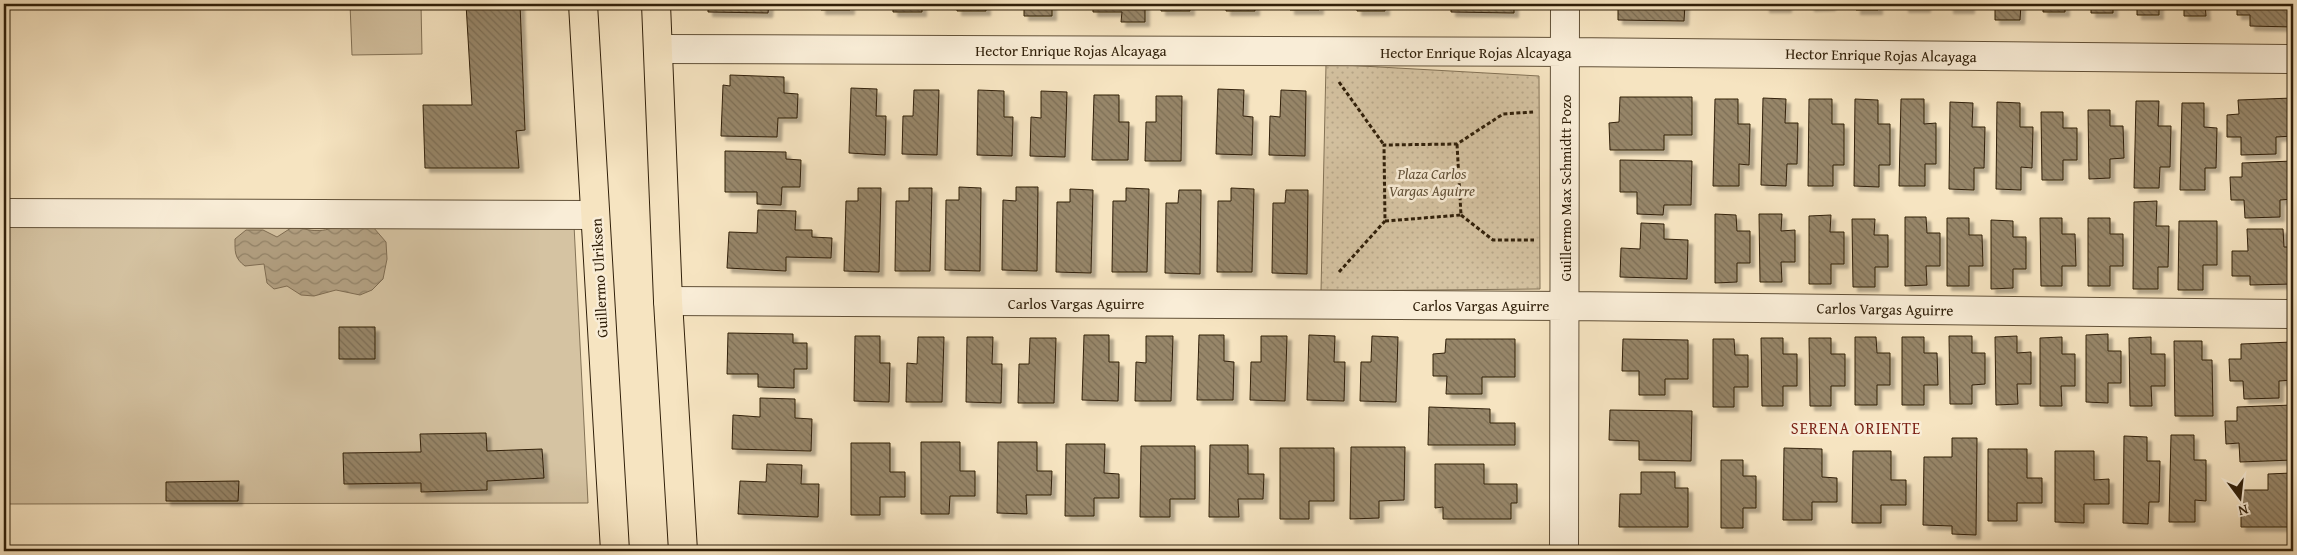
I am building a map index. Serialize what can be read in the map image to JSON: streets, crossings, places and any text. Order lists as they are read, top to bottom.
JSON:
{
  "streets": {
    "main road": ["Guillermo Ulriksen"],
    "street": ["Hector Enrique Rojas Alcayaga", "Guillermo Max Schmidtt Pozo", "Carlos Vargas Aguirre"]
  },
  "crossings": [
    ["Hector Enrique Rojas Alcayaga", "Guillermo Max Schmidtt Pozo"],
    ["Guillermo Max Schmidtt Pozo", "Carlos Vargas Aguirre"]
  ],
  "districts": ["SERENA ORIENTE"],
  "parks": ["Plaza Carlos Vargas Aguirre"],
  "north": "bottom"
}
